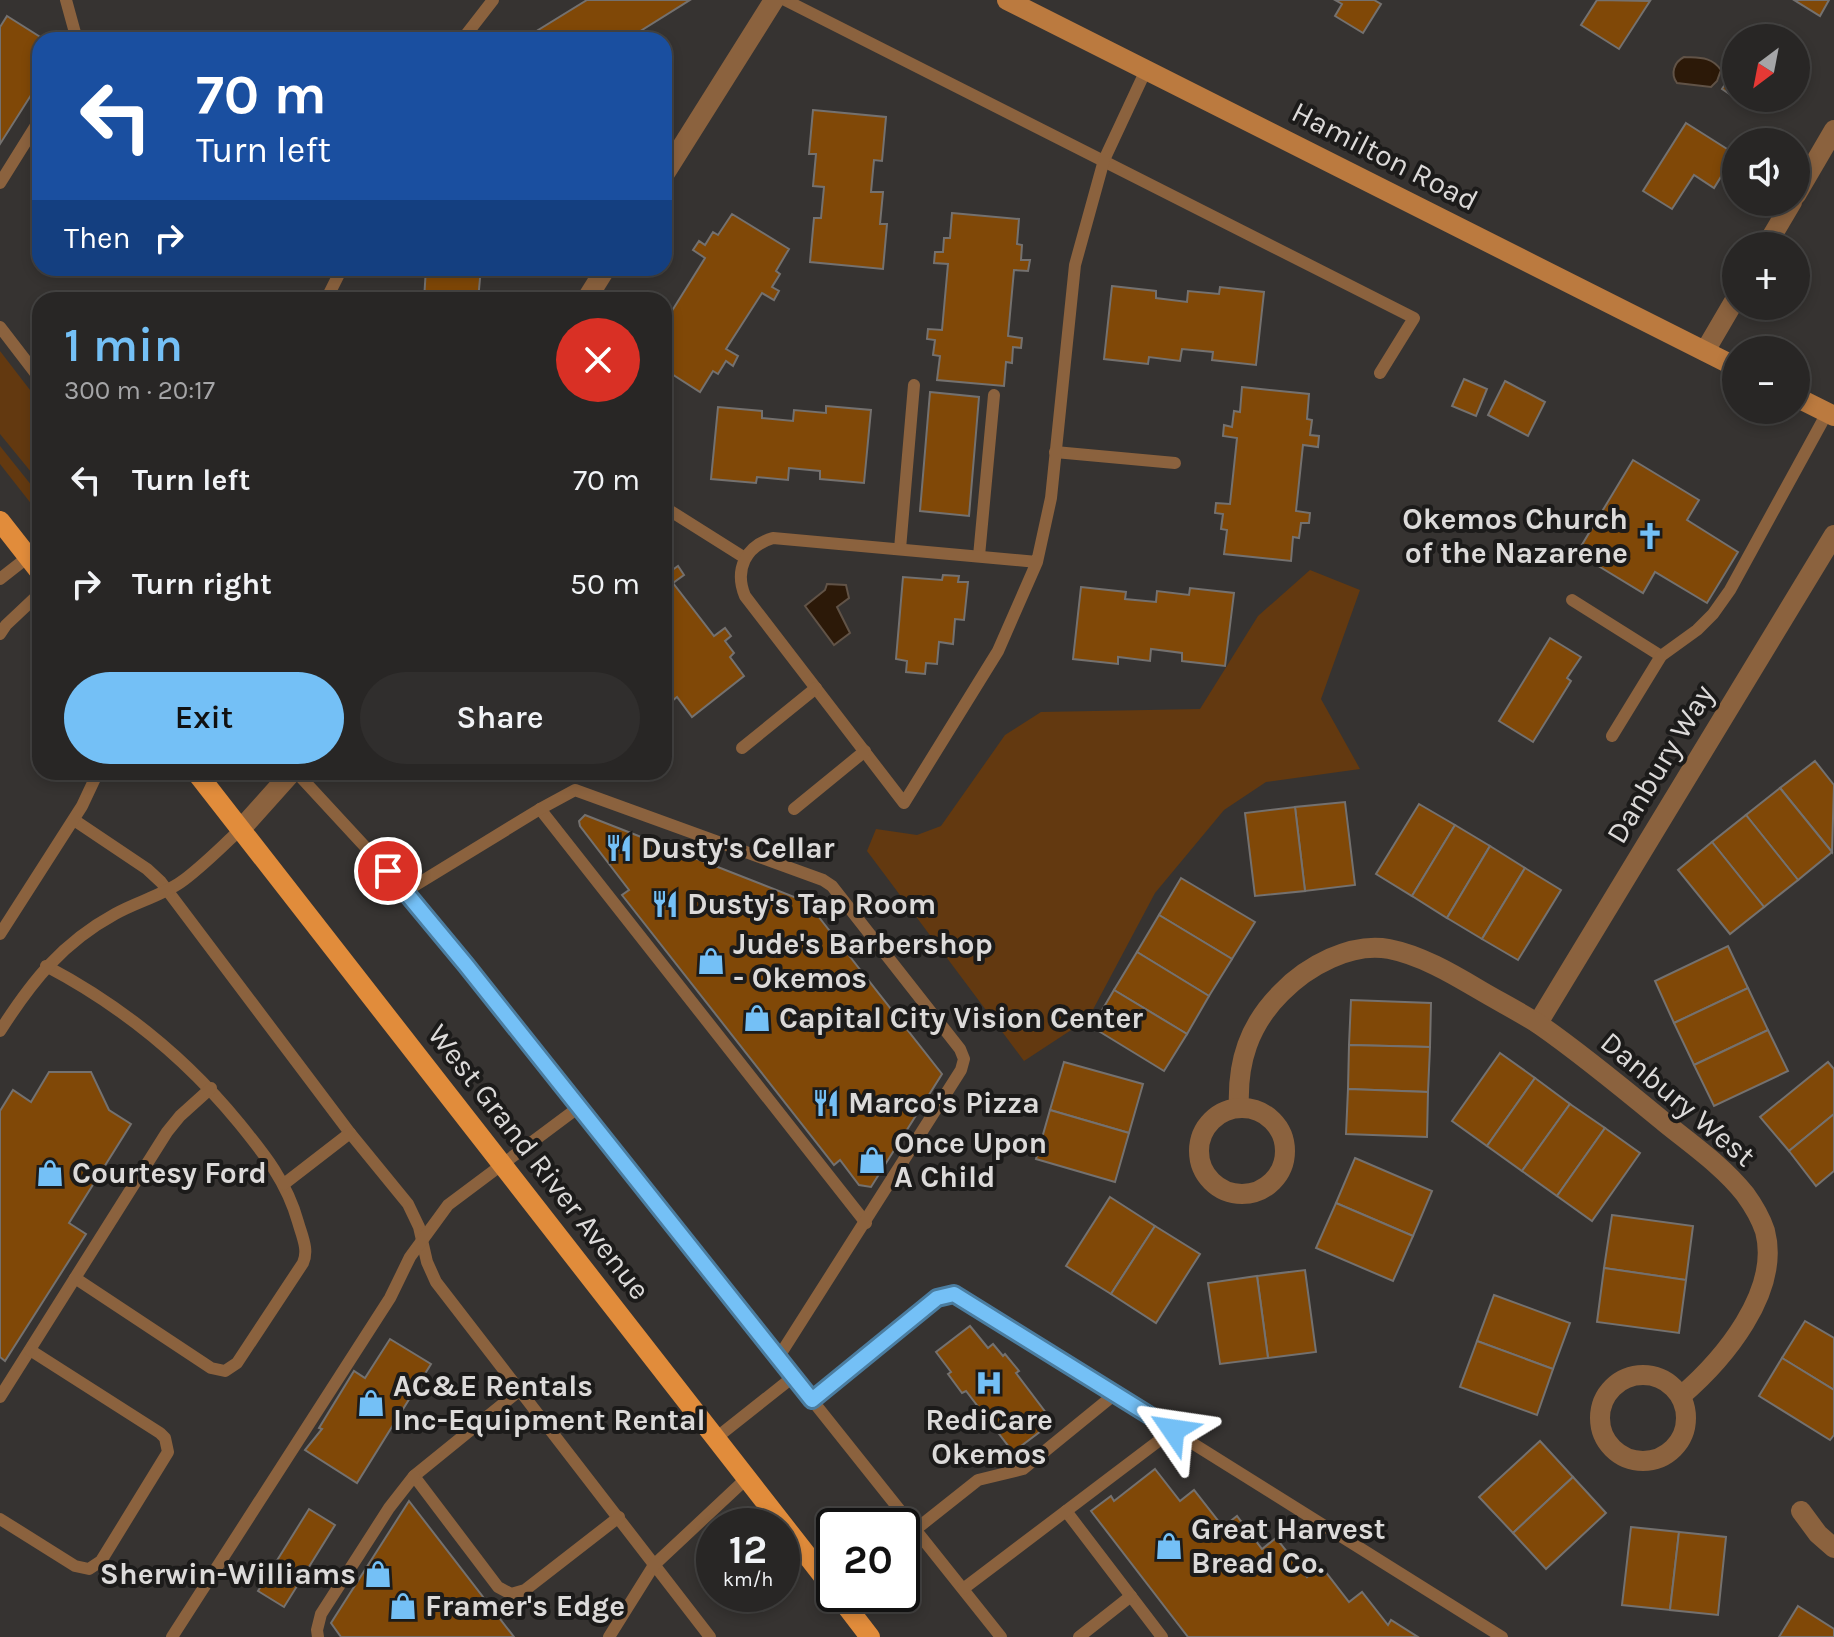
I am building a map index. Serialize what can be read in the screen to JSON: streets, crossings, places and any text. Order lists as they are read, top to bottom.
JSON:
{
  "streets": {
    "main road": ["West Grand River Avenue"],
    "street": ["Hamilton Road", "Danbury Way", "Danbury West"]
  },
  "crossings": [
    ["Danbury Way", "Danbury West"]
  ],
  "places": {
    "church": ["Okemos Church of the Nazarene"],
    "restaurant": ["Dusty's Cellar", "Dusty's Tap Room", "Marco's Pizza"],
    "shop": [
      "Jude's Barbershop - Okemos",
      "Capital City Vision Center",
      "Once Upon A Child",
      "Courtesy Ford",
      "AC&E Rentals Inc-Equipment Rental",
      "Great Harvest Bread Co.",
      "Sherwin-Williams",
      "Framer's Edge"
    ],
    "hospital": ["RediCare Okemos"]
  },
  "north": "bottom left",
  "page": {
    "map_buttons": ["+", "−"],
    "turn": ["70 m", "Turn left"],
    "then": "Then",
    "heading": ["1 min", "300 m · 20:17"],
    "list": [
      {
        "name": "Turn left",
        "value": "70 m"
      },
      {
        "name": "Turn right",
        "value": "50 m"
      }
    ],
    "buttons": ["Exit", "Share"],
    "speed": "12 km/h",
    "limit": "20"
  }
}
